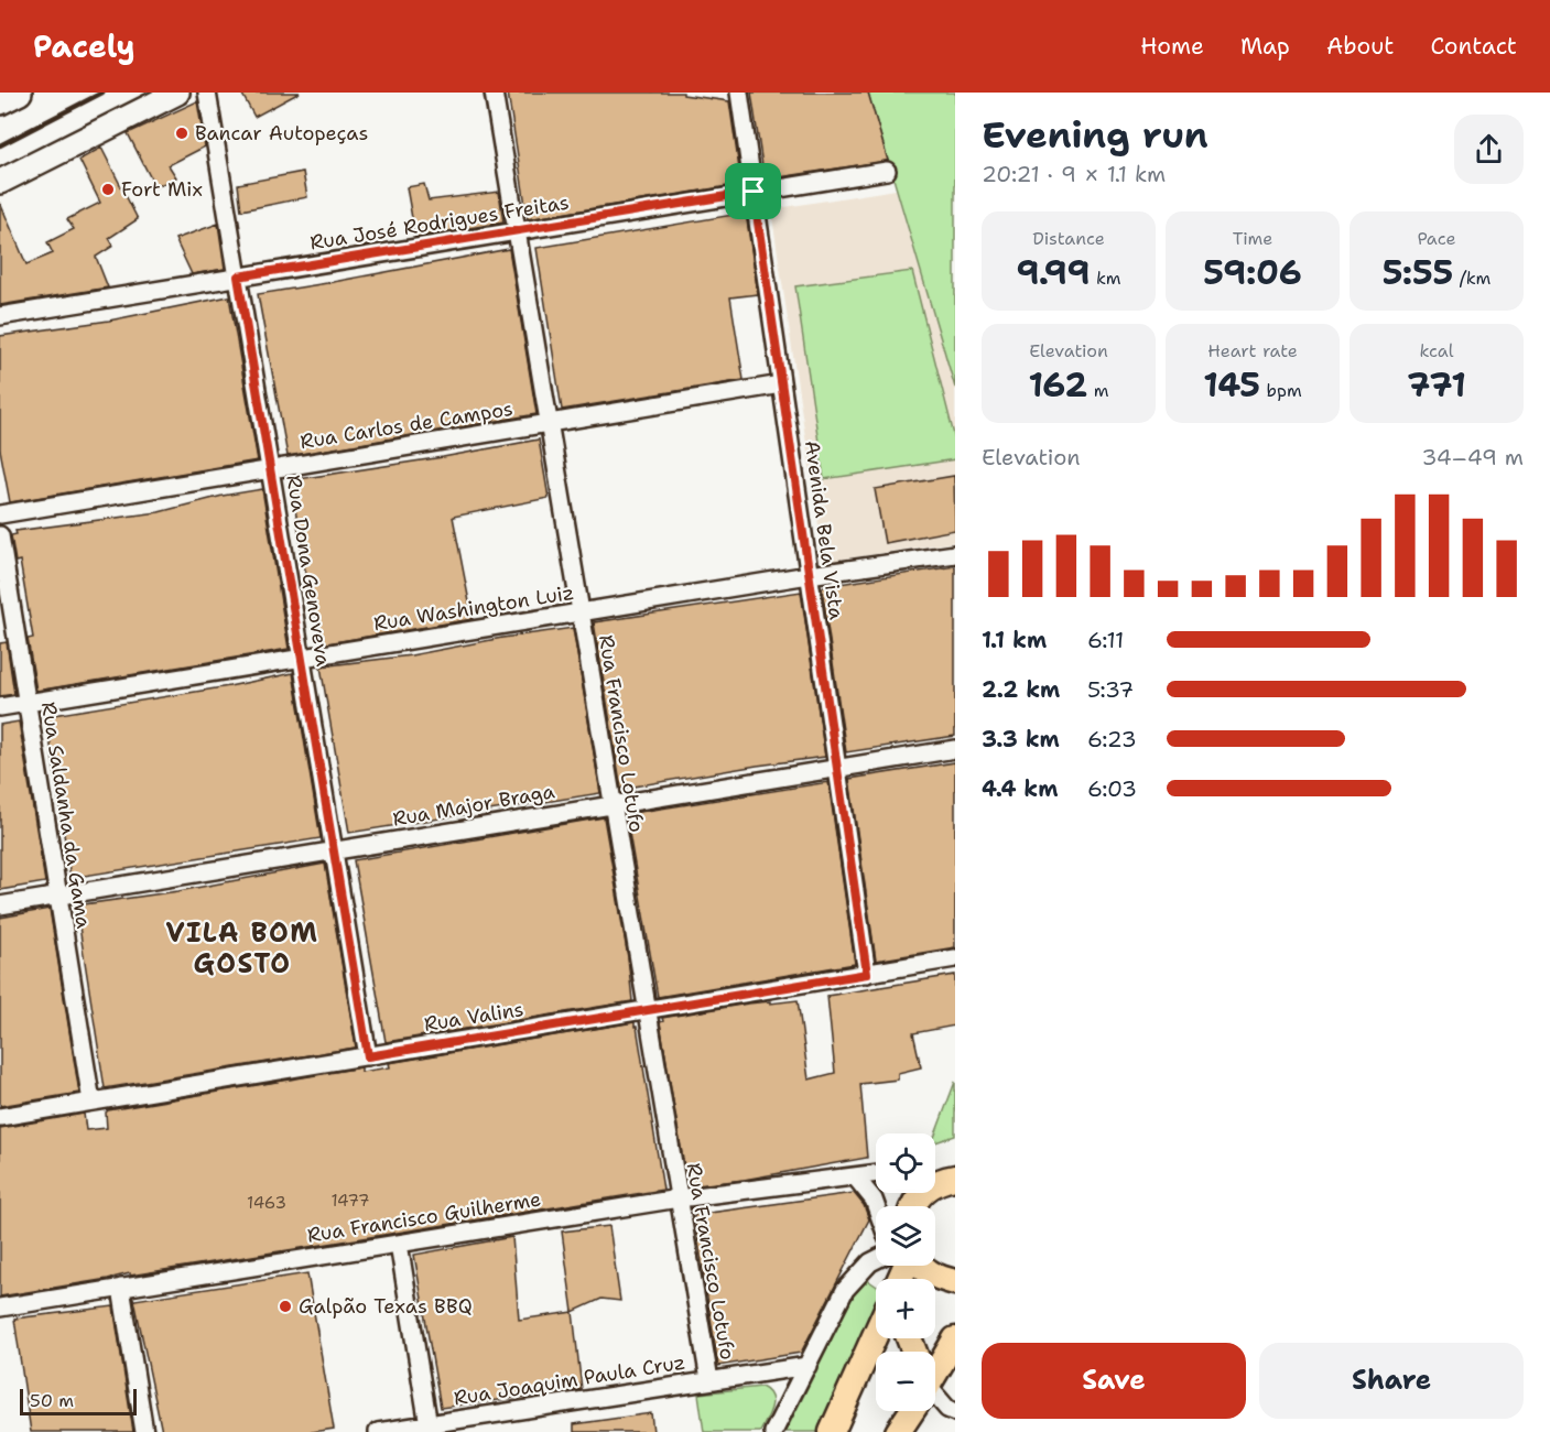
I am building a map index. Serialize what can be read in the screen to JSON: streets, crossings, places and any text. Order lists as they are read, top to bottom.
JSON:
{
  "streets": {
    "street": [
      "Rua José Rodrigues Freitas",
      "Rua Carlos de Campos",
      "Avenida Bela Vista",
      "Rua Dona Genoveva",
      "Rua Washington Luiz",
      "Rua Francisco Lotufo",
      "Rua Major Braga",
      "Rua Saldanha da Gama",
      "Rua Valins",
      "Rua Francisco Guilherme",
      "Rua Joaquim Paula Cruz"
    ]
  },
  "crossings": [
    ["Rua José Rodrigues Freitas", "Avenida Bela Vista"],
    ["Rua José Rodrigues Freitas", "Rua Dona Genoveva"],
    ["Rua José Rodrigues Freitas", "Rua Francisco Lotufo"],
    ["Rua Carlos de Campos", "Avenida Bela Vista"],
    ["Rua Carlos de Campos", "Rua Dona Genoveva"],
    ["Rua Carlos de Campos", "Rua Francisco Lotufo"],
    ["Avenida Bela Vista", "Rua Washington Luiz"],
    ["Avenida Bela Vista", "Rua Major Braga"],
    ["Avenida Bela Vista", "Rua Valins"],
    ["Rua Dona Genoveva", "Rua Washington Luiz"],
    ["Rua Dona Genoveva", "Rua Major Braga"],
    ["Rua Dona Genoveva", "Rua Valins"],
    ["Rua Washington Luiz", "Rua Francisco Lotufo"],
    ["Rua Washington Luiz", "Rua Saldanha da Gama"],
    ["Rua Francisco Lotufo", "Rua Major Braga"],
    ["Rua Francisco Lotufo", "Rua Valins"],
    ["Rua Francisco Lotufo", "Rua Francisco Guilherme"],
    ["Rua Francisco Lotufo", "Rua Joaquim Paula Cruz"],
    ["Rua Major Braga", "Rua Saldanha da Gama"],
    ["Rua Saldanha da Gama", "Rua Valins"]
  ],
  "districts": ["VILA BOM GOSTO"],
  "places": ["Bancar Autopeças", "Fort Mix", "Galpão Texas BBQ"],
  "house_numbers": ["1477", "1463"],
  "scale_bar": "50 m",
  "page": {
    "header": "Pacely",
    "nav": [
      "Home",
      "Map",
      "About",
      "Contact"
    ],
    "heading": ["Evening run", "20:21 · 9 × 1.1 km"],
    "stats": [
      ["Distance", "9.99 km"],
      ["Time", "59:06"],
      ["Pace", "5:55 /km"],
      ["Elevation", "162 m"],
      ["Heart rate", "145 bpm"],
      ["kcal", "771"]
    ],
    "chart": ["Elevation", "34–49 m"],
    "list": [
      {
        "name": "1.1 km",
        "note": "6:11"
      },
      {
        "name": "2.2 km",
        "note": "5:37"
      },
      {
        "name": "3.3 km",
        "note": "6:23"
      },
      {
        "name": "4.4 km",
        "note": "6:03"
      }
    ],
    "map_buttons": ["+", "−"],
    "buttons": ["Save", "Share"],
    "scale": "50 m"
  }
}
